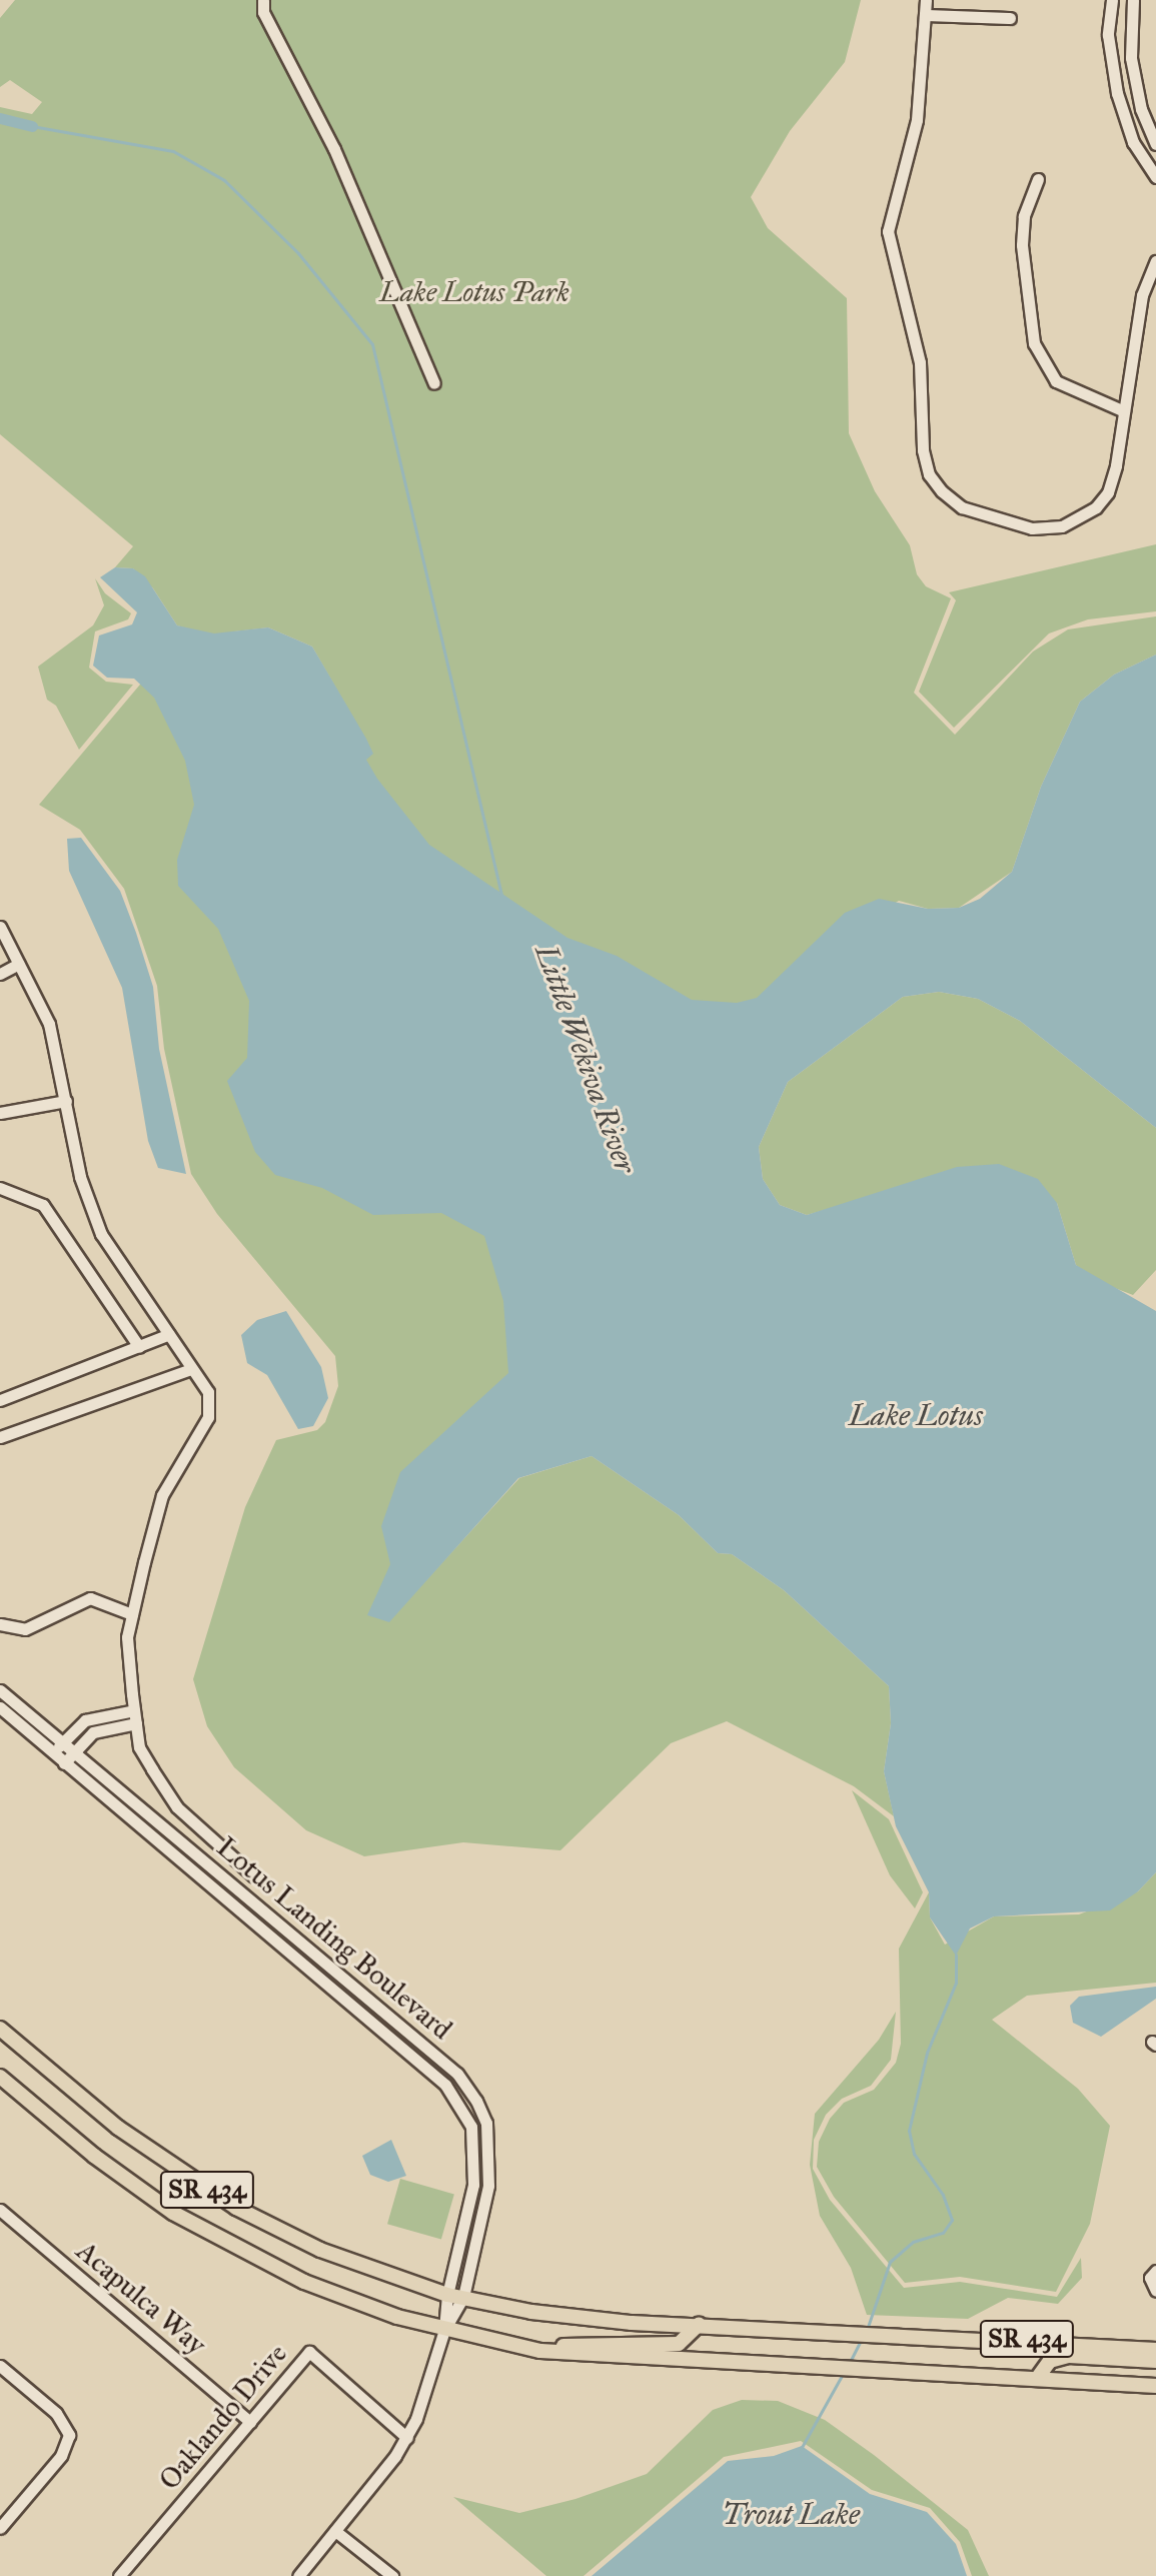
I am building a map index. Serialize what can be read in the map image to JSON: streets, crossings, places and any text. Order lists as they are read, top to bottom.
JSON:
{
  "streets": {
    "main road": ["SR 434"],
    "street": ["Lotus Landing Boulevard", "Acapulca Way", "Oaklando Drive"]
  },
  "crossings": [
    ["Lotus Landing Boulevard", "SR 434"],
    ["Acapulca Way", "Oaklando Drive"]
  ],
  "water": ["Little Wekiva River", "Lake Lotus", "Trout Lake"],
  "parks": ["Lake Lotus Park"]
}
